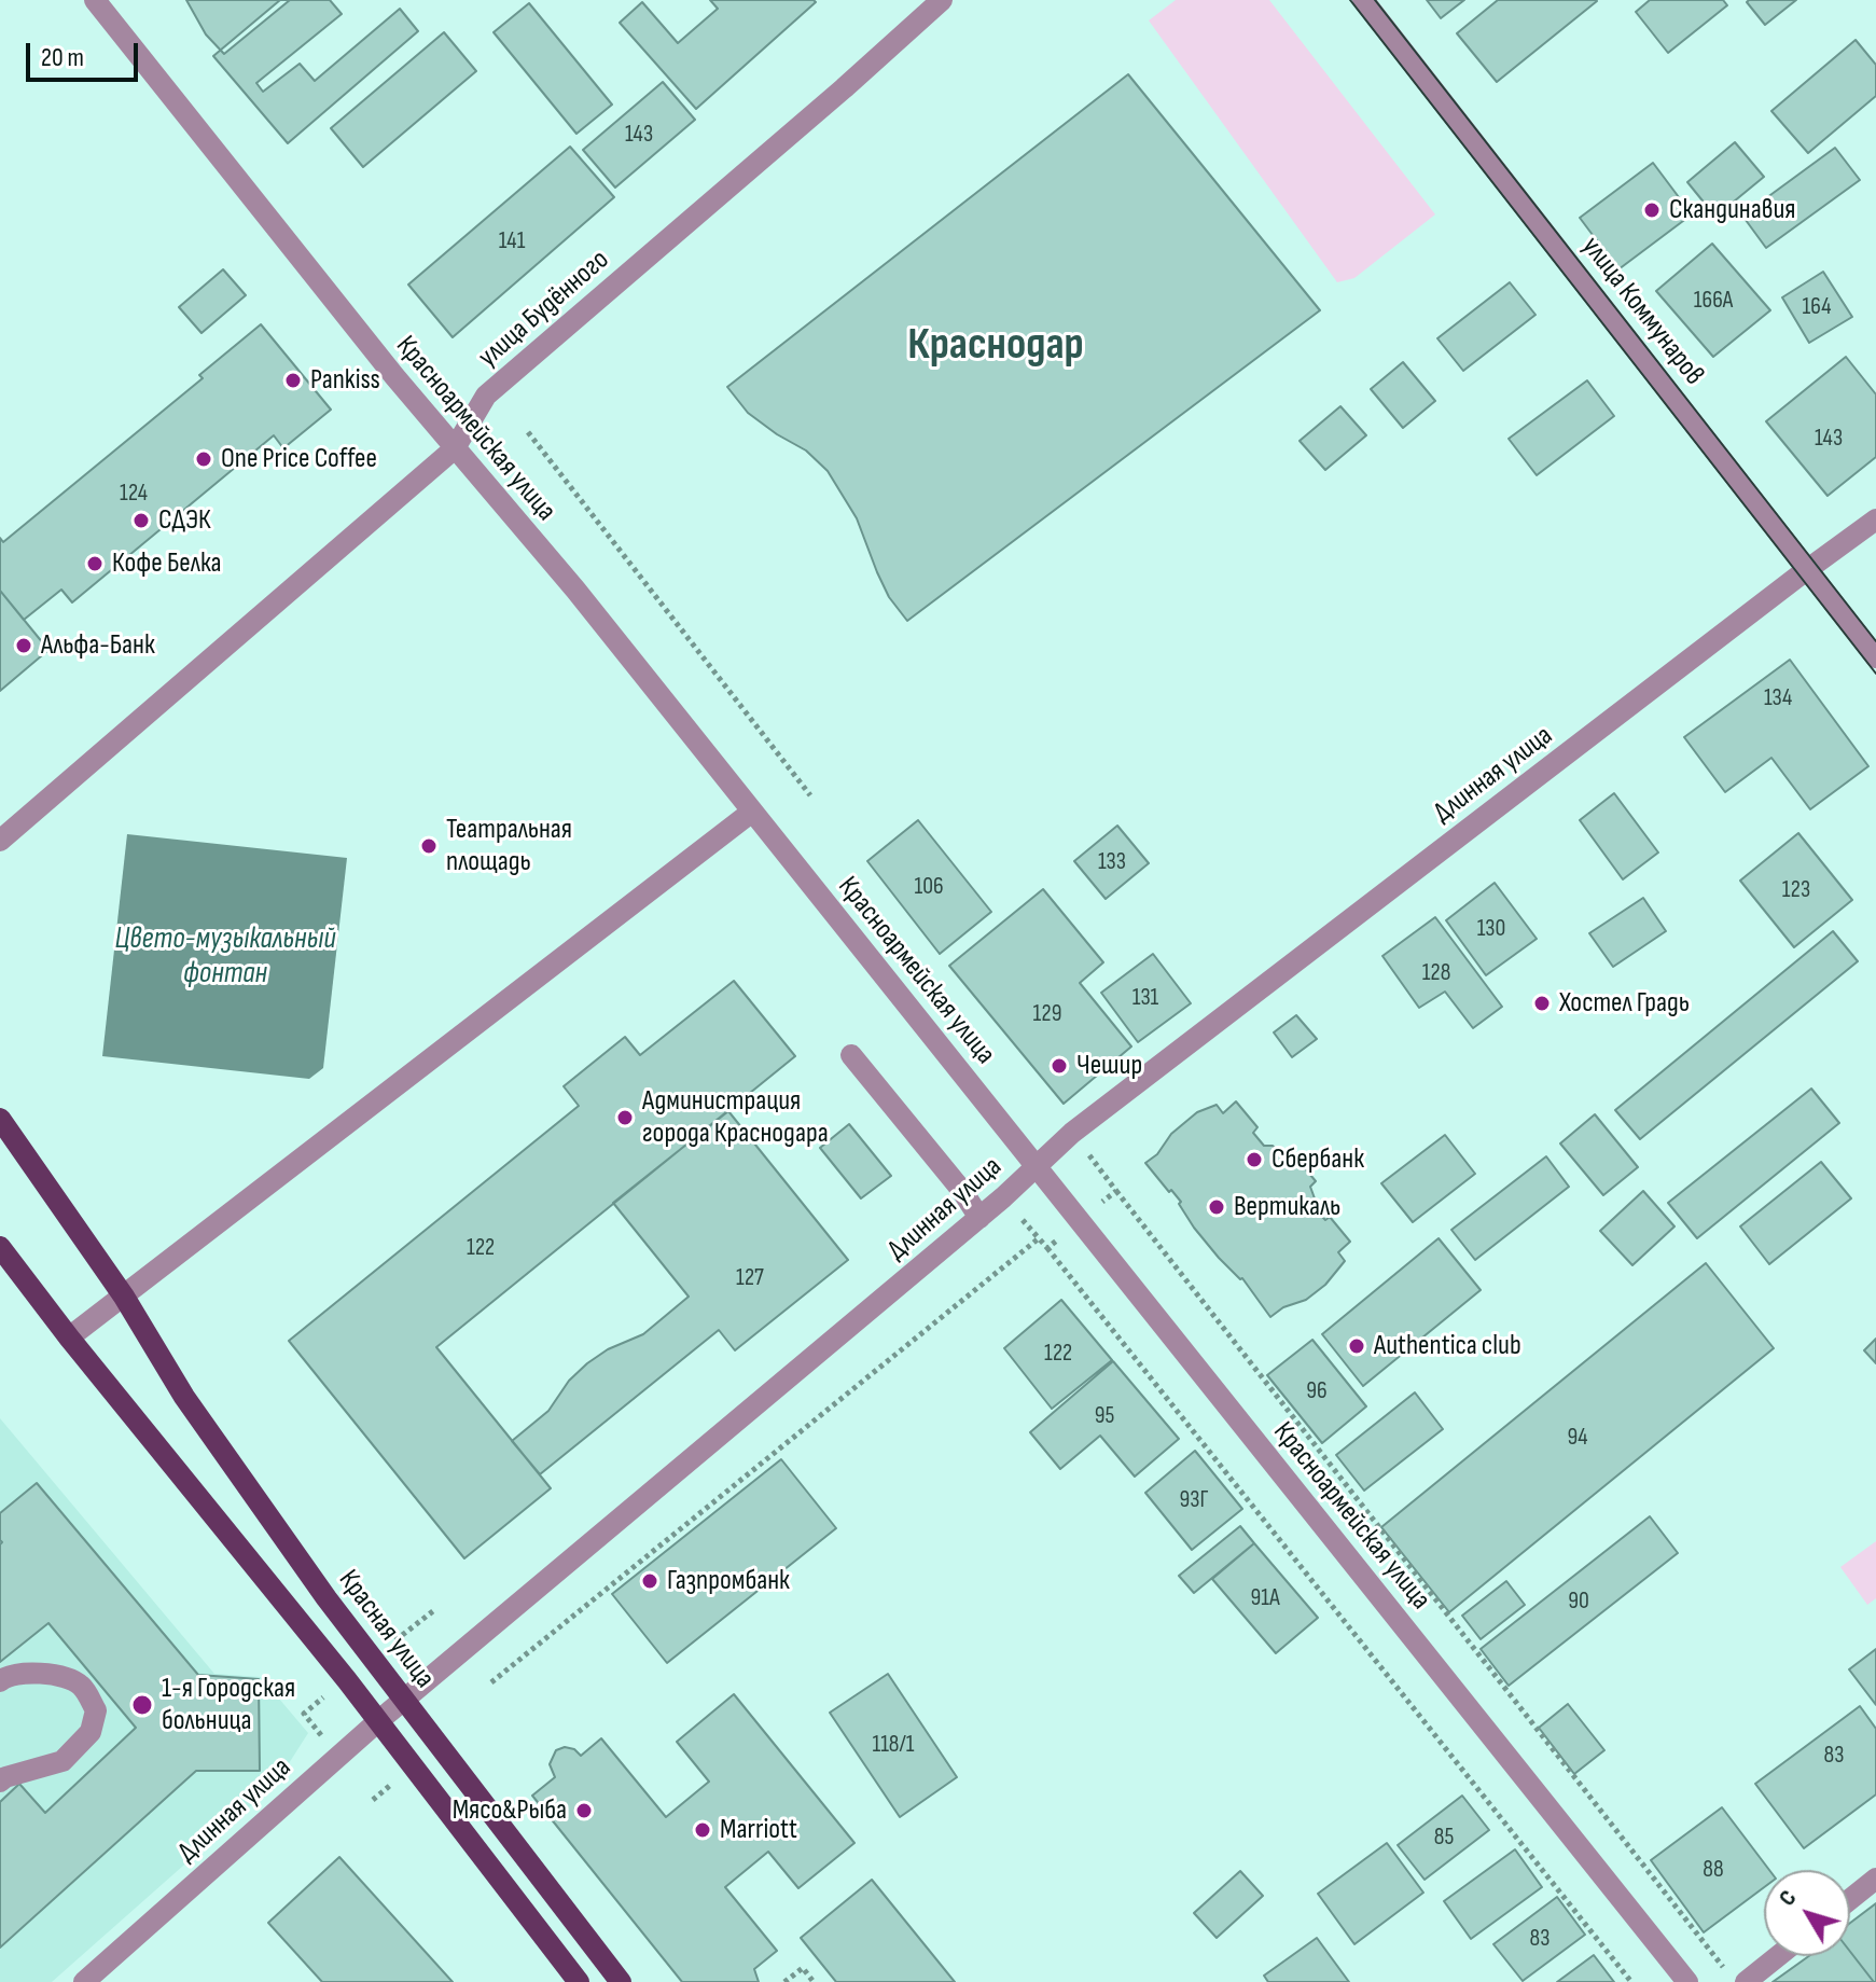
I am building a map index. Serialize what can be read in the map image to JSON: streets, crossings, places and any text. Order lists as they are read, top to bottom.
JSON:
{
  "streets": {
    "main road": ["Красная улица"],
    "street": [
      "улица Будённого",
      "улица Коммунаров",
      "Красноармейская улица",
      "Длинная улица"
    ]
  },
  "crossings": [
    ["улица Будённого", "Красноармейская улица"],
    ["улица Коммунаров", "Длинная улица"],
    ["Красноармейская улица", "Длинная улица"],
    ["Длинная улица", "Красная улица"]
  ],
  "districts": ["Краснодар"],
  "water": ["Цвето-музыкальный фонтан"],
  "places": [
    "Скандинавия",
    "Pankiss",
    "One Price Coffee",
    "СДЭК",
    "Кофе Белка",
    "Альфа-Банк",
    "Театральная площадь",
    "Хостел Градь",
    "Чешир",
    "Администрация города Краснодара",
    "Сбербанк",
    "Вертикаль",
    "Authentica club",
    "Газпромбанк",
    "1-я Городская больница",
    "Мясо&Рыба",
    "Marriott"
  ],
  "house_numbers": [
    "143",
    "141",
    "166А",
    "164",
    "143",
    "124",
    "134",
    "133",
    "106",
    "123",
    "130",
    "128",
    "131",
    "129",
    "122",
    "127",
    "122",
    "96",
    "95",
    "94",
    "93Г",
    "91А",
    "90",
    "118/1",
    "83",
    "85",
    "88",
    "83"
  ],
  "scale_bar": "20 m",
  "north": "top left"
}
